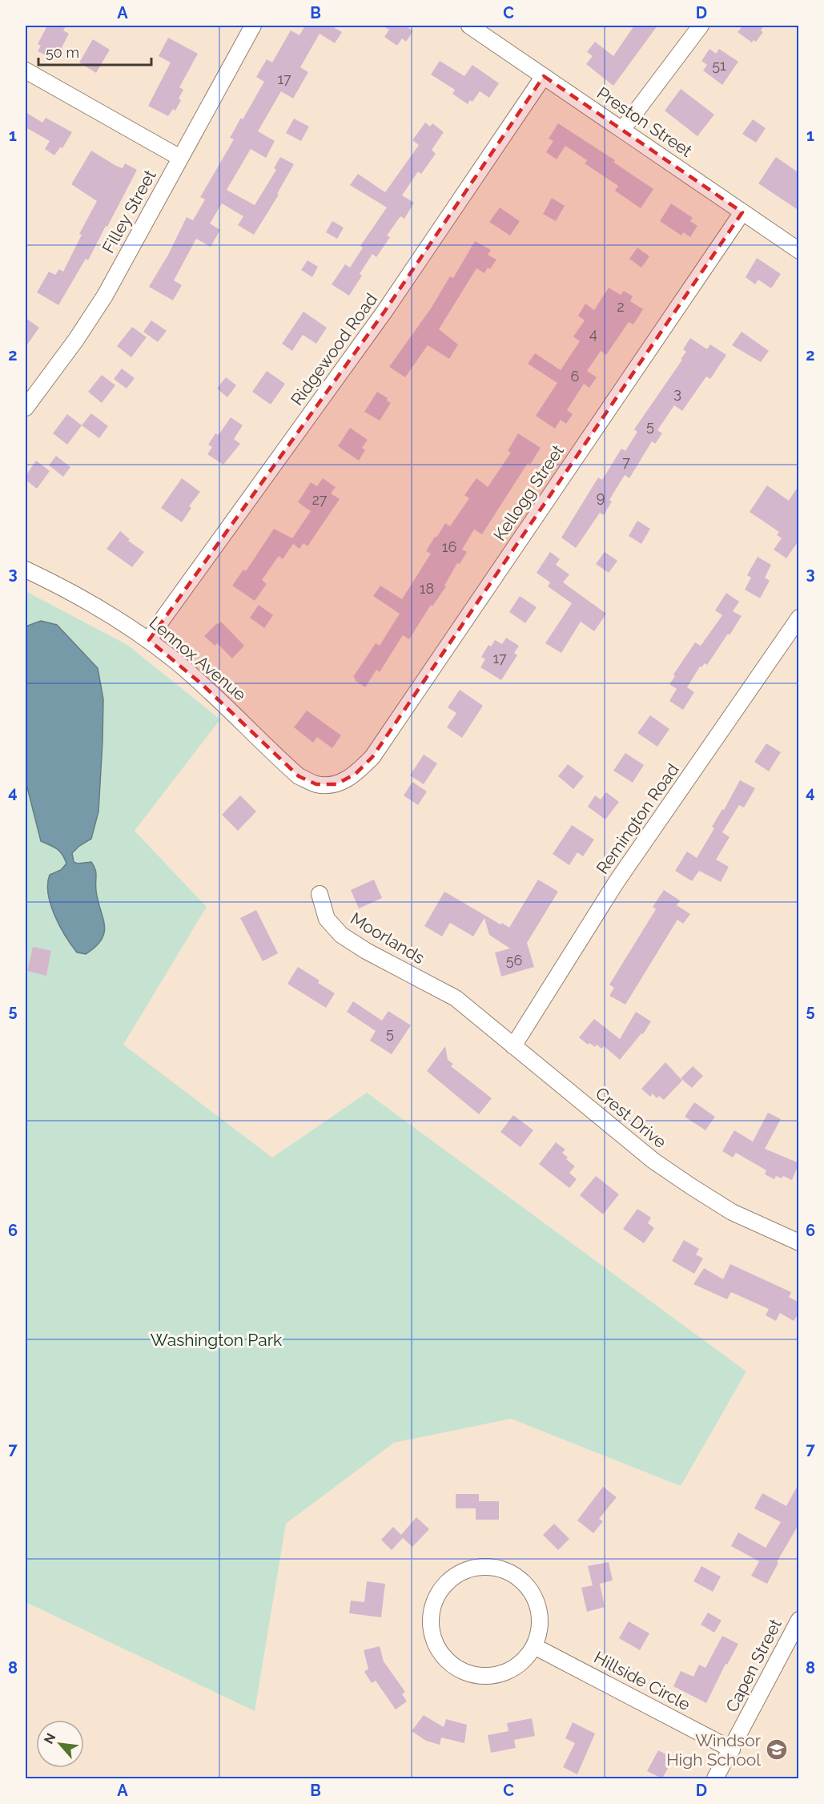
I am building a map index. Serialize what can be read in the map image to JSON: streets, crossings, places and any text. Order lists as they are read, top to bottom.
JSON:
{
  "streets": {
    "street": [
      "Preston Street",
      "Filley Street",
      "Ridgewood Road",
      "Kellogg Street",
      "Lennox Avenue",
      "Remington Road",
      "Moorlands",
      "Crest Drive",
      "Capen Street",
      "Hillside Circle"
    ]
  },
  "crossings": [
    ["Preston Street", "Ridgewood Road"],
    ["Preston Street", "Kellogg Street"],
    ["Ridgewood Road", "Lennox Avenue"],
    ["Kellogg Street", "Lennox Avenue"],
    ["Remington Road", "Crest Drive"],
    ["Moorlands", "Crest Drive"],
    ["Capen Street", "Hillside Circle"]
  ],
  "parks": ["Washington Park"],
  "places": {
    "school or university": ["Windsor High School"]
  },
  "house_numbers": [
    "51",
    "17",
    "2",
    "4",
    "6",
    "3",
    "5",
    "7",
    "9",
    "27",
    "16",
    "18",
    "17",
    "56",
    "5"
  ],
  "scale_bar": "50 m",
  "north": "top left",
  "grid": {
    "columns": [
      "A",
      "B",
      "C",
      "D"
    ],
    "rows": [
      "1",
      "2",
      "3",
      "4",
      "5",
      "6",
      "7",
      "8"
    ]
  }
}
